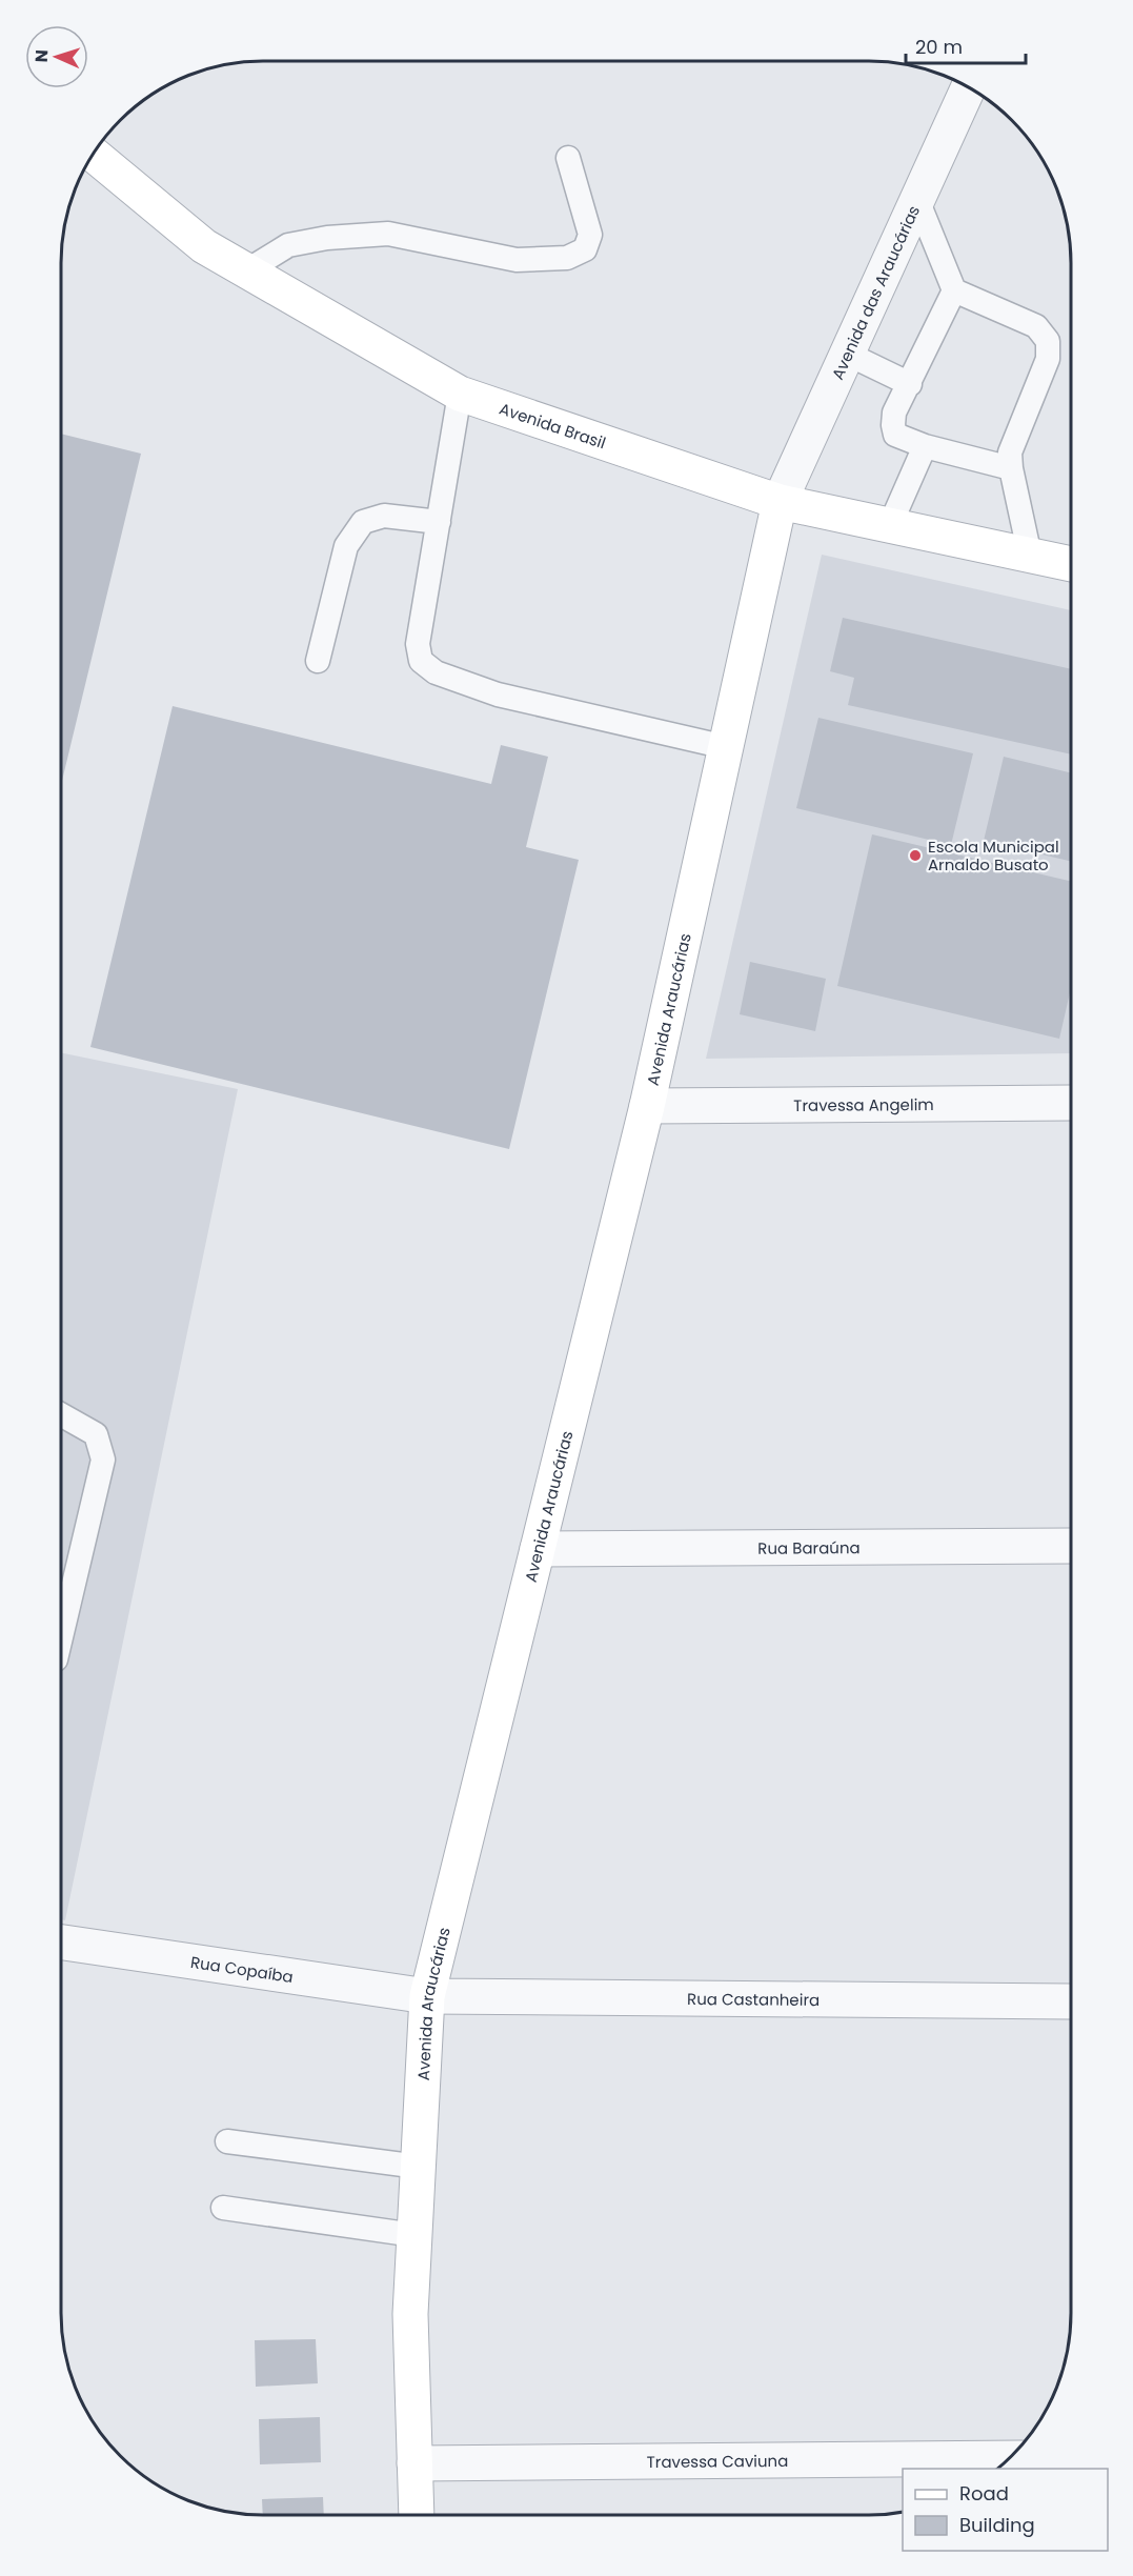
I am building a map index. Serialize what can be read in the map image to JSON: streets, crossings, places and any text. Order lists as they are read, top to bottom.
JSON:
{
  "streets": {
    "main road": ["Avenida Brasil", "Avenida Araucárias"],
    "street": [
      "Avenida das Araucárias",
      "Travessa Angelim",
      "Rua Baraúna",
      "Rua Copaíba",
      "Rua Castanheira",
      "Travessa Caviuna"
    ]
  },
  "crossings": [
    ["Avenida das Araucárias", "Avenida Brasil"],
    ["Avenida das Araucárias", "Avenida Araucárias"],
    ["Avenida Brasil", "Avenida Araucárias"],
    ["Avenida Araucárias", "Travessa Angelim"],
    ["Avenida Araucárias", "Rua Baraúna"],
    ["Avenida Araucárias", "Rua Copaíba"],
    ["Avenida Araucárias", "Rua Castanheira"],
    ["Avenida Araucárias", "Travessa Caviuna"],
    ["Rua Copaíba", "Rua Castanheira"]
  ],
  "places": ["Escola Municipal Arnaldo Busato"],
  "legend": ["Road", "Building"],
  "scale_bar": "20 m",
  "north": "left"
}
